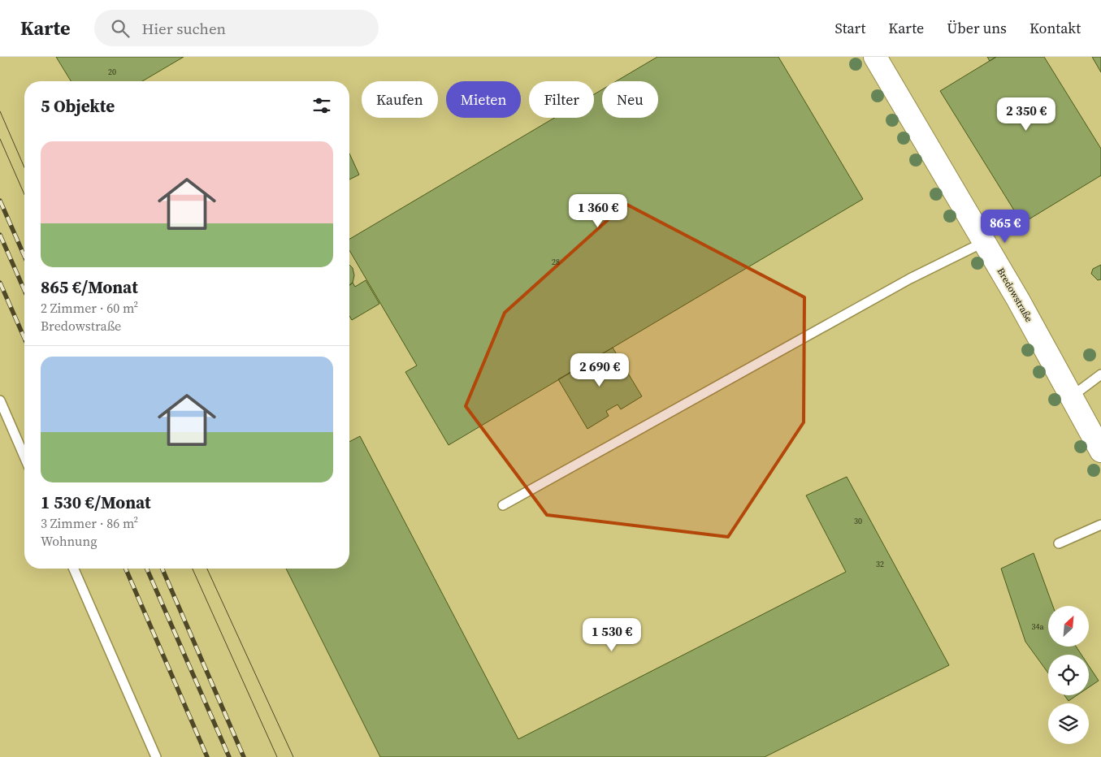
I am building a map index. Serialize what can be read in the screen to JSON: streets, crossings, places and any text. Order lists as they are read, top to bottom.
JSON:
{
  "streets": {
    "street": ["Bredowstraße"]
  },
  "house_numbers": [
    "20",
    "28",
    "30",
    "32",
    "34a"
  ],
  "north": "top right",
  "page": {
    "header": "Karte",
    "search": "Hier suchen",
    "nav": [
      "Start",
      "Karte",
      "Über uns",
      "Kontakt"
    ],
    "chip": [
      "Kaufen",
      "Mieten",
      "Filter",
      "Neu"
    ],
    "heading": "5 Objekte",
    "price": [
      "2 350 €",
      "1 360 €",
      "865 €",
      "2 690 €",
      "1 530 €"
    ],
    "list": [
      {
        "name": "865 €/Monat",
        "note": "2 Zimmer · 60 m² · Bredowstraße"
      },
      {
        "name": "1 530 €/Monat",
        "note": "3 Zimmer · 86 m² · Wohnung"
      }
    ]
  }
}
